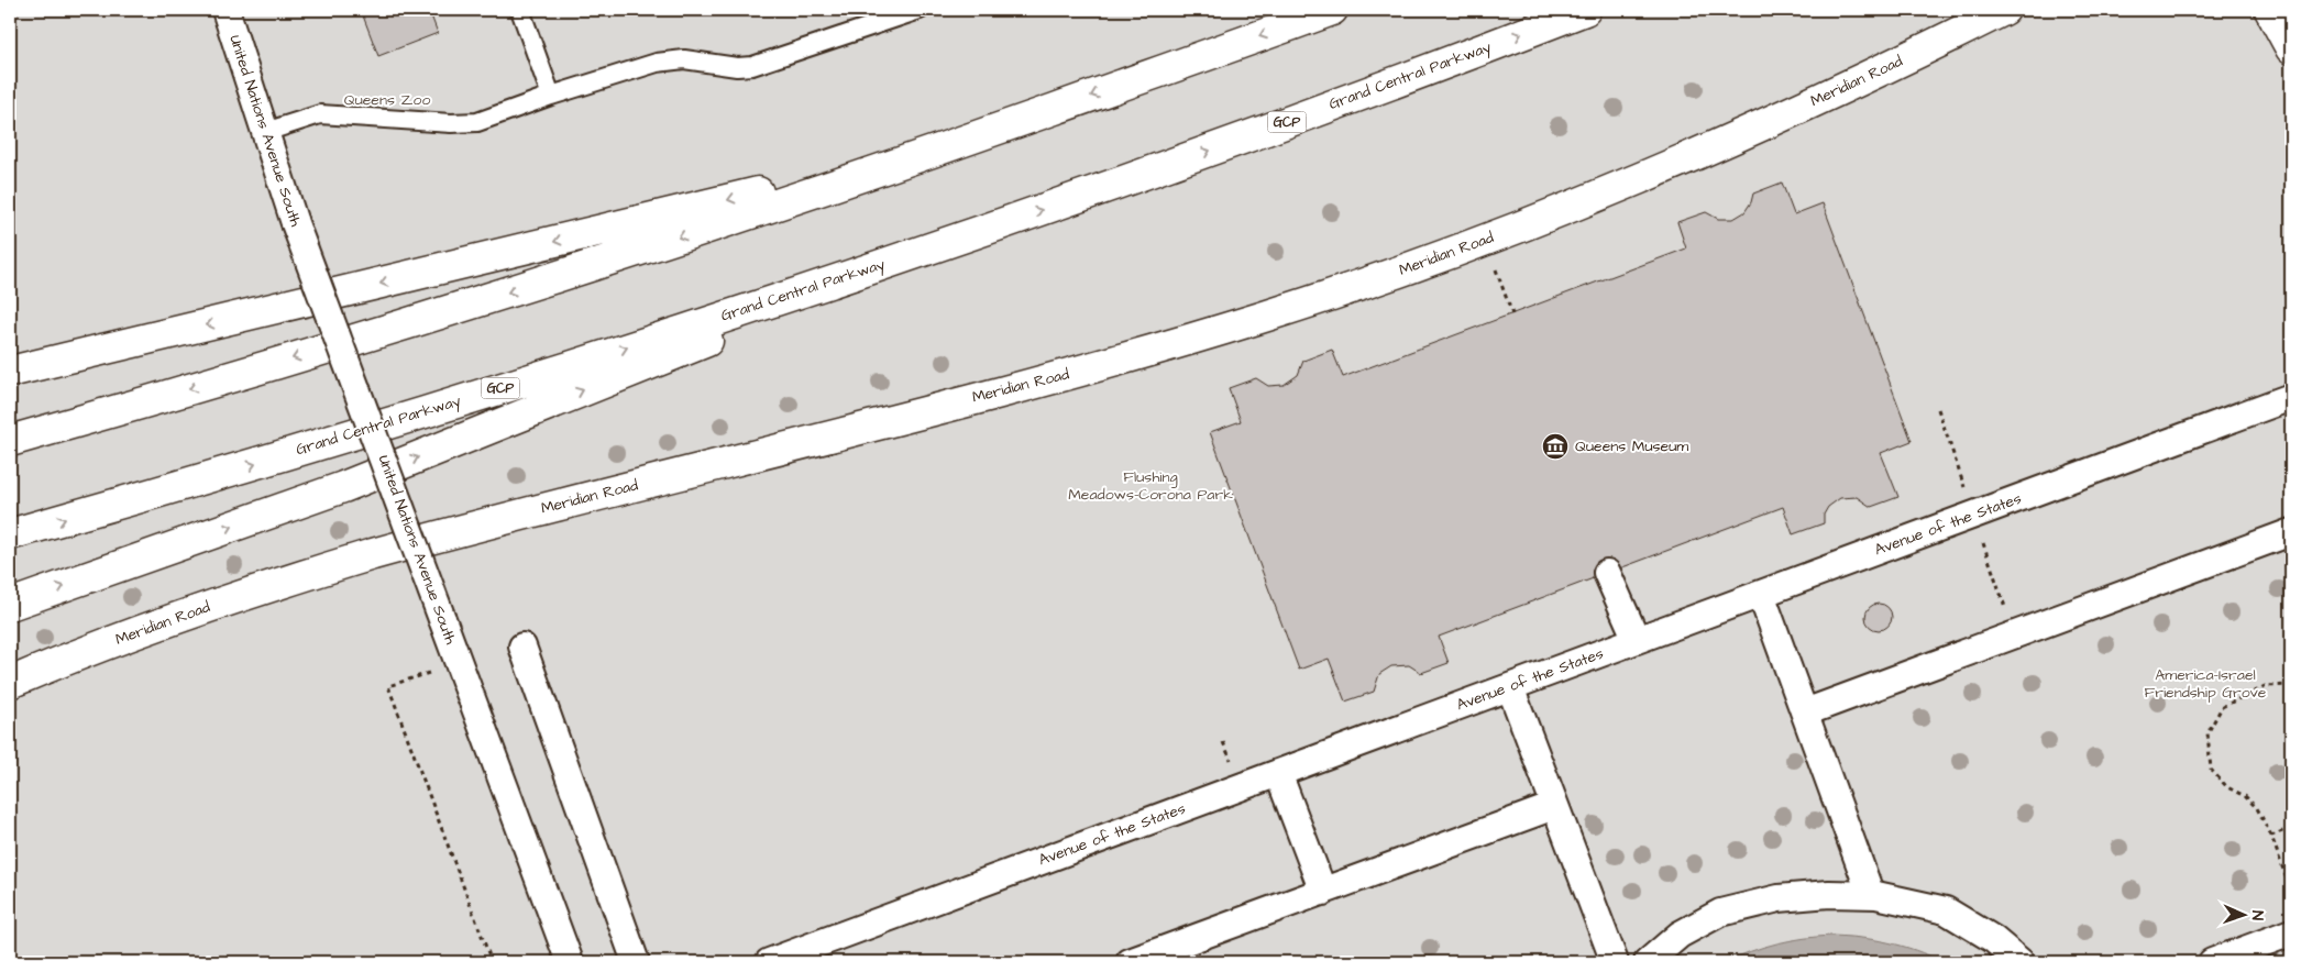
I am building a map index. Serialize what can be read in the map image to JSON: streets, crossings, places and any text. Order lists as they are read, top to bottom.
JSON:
{
  "streets": {
    "main road": ["Grand Central Parkway", "Meridian Road", "GCP"],
    "street": ["United Nations Avenue South", "Avenue of the States"]
  },
  "parks": ["Queens Zoo", "Flushing Meadows-Corona Park", "America-Israel Friendship Grove"],
  "places": {
    "museum": ["Queens Museum"]
  },
  "north": "right"
}
